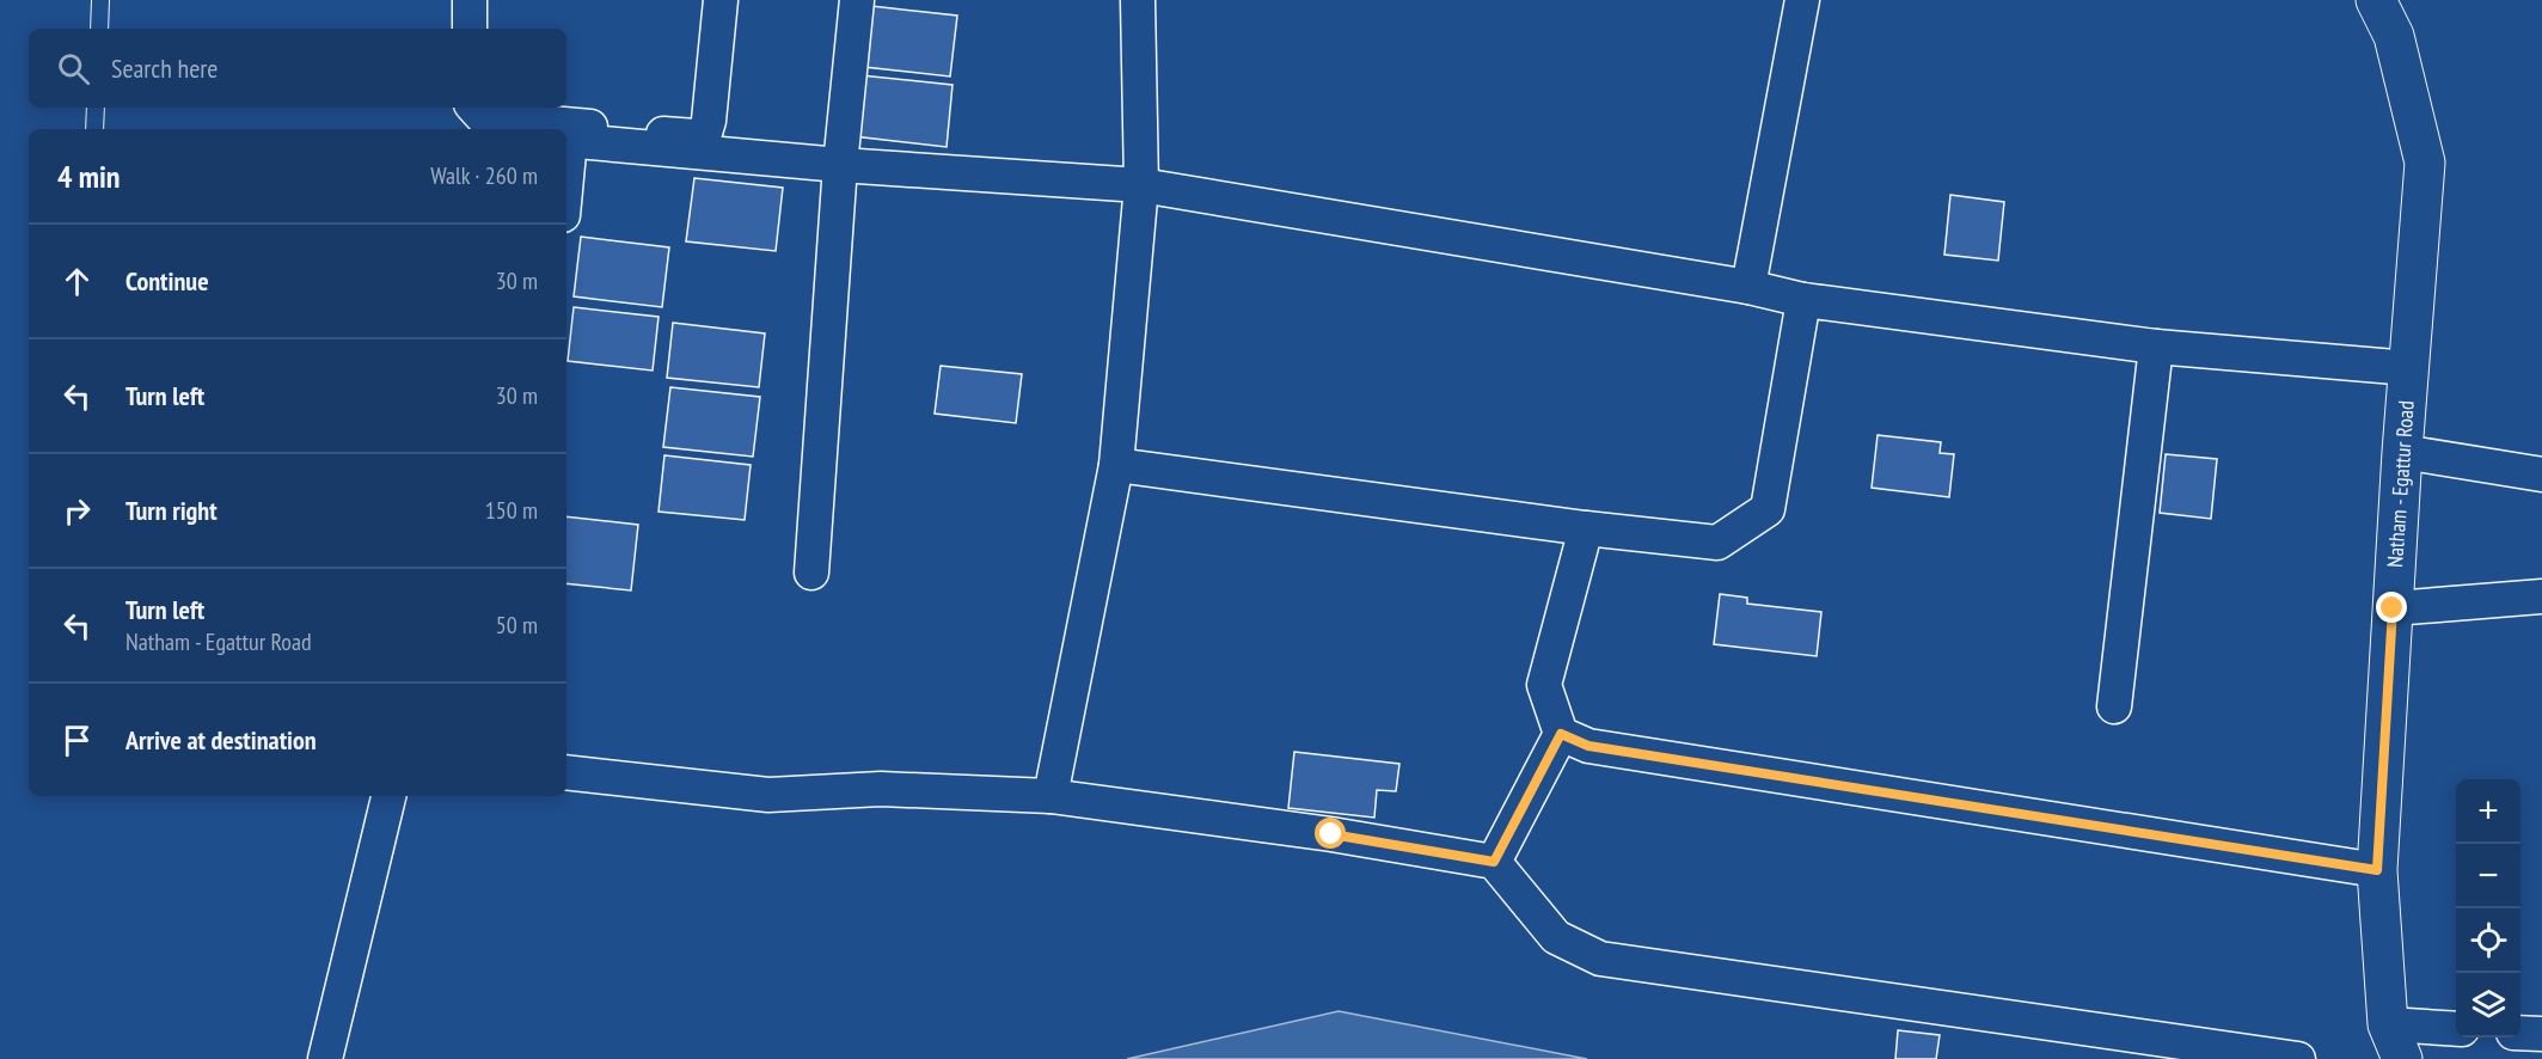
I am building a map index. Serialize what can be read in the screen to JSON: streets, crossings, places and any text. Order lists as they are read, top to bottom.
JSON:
{
  "streets": {
    "street": ["Natham - Egattur Road"]
  },
  "page": {
    "search": "Search here",
    "heading": ["4 min", "Walk · 260 m"],
    "list": [
      ["Continue", "30 m"],
      ["Turn left", "30 m"],
      ["Turn right", "150 m"],
      ["Turn left", "Natham - Egattur Road", "50 m"],
      "Arrive at destination"
    ],
    "map_buttons": ["+", "−"]
  }
}
